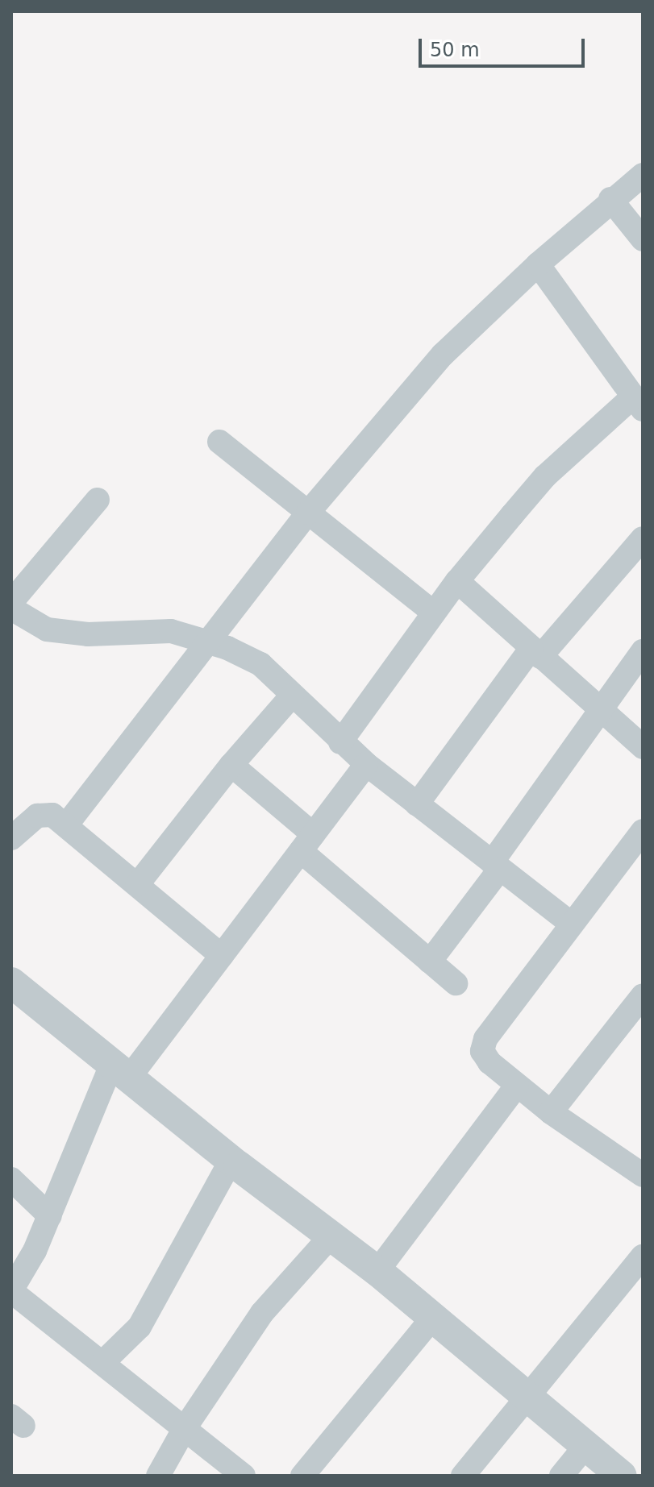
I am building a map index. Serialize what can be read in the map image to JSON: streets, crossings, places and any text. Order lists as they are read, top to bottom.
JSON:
{
  "scale_bar": "50 m"
}
